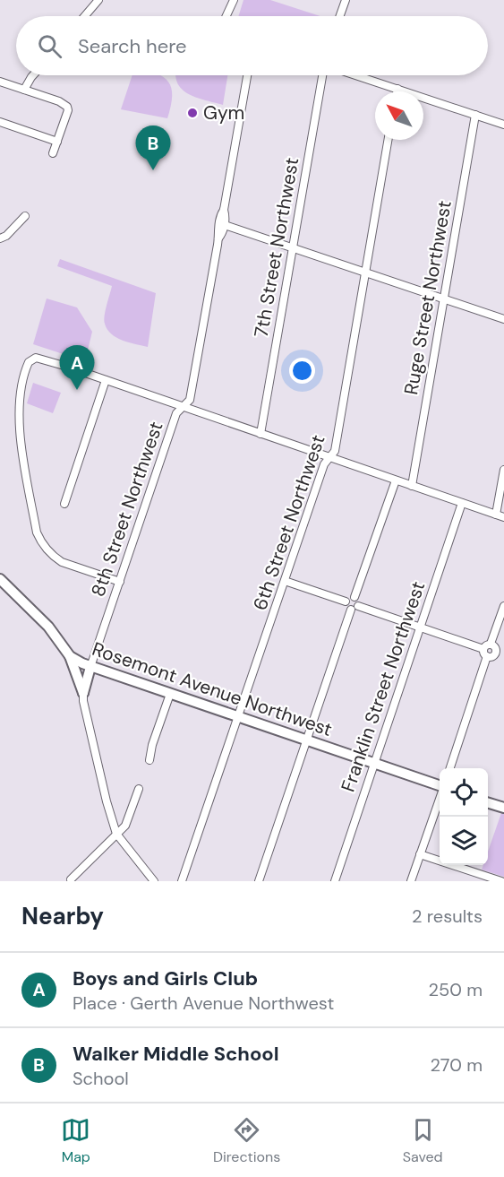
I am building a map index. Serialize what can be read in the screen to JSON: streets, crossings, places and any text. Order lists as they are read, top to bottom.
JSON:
{
  "streets": {
    "street": [
      "7th Street Northwest",
      "Ruge Street Northwest",
      "8th Street Northwest",
      "6th Street Northwest",
      "Franklin Street Northwest",
      "Rosemont Avenue Northwest"
    ]
  },
  "crossings": [
    ["8th Street Northwest", "Rosemont Avenue Northwest"],
    ["6th Street Northwest", "Rosemont Avenue Northwest"],
    ["Franklin Street Northwest", "Rosemont Avenue Northwest"]
  ],
  "places": ["Gym"],
  "north": "top left",
  "page": {
    "search": "Search here",
    "pins": ["B", "A"],
    "heading": ["Nearby", "2 results"],
    "list": [
      {
        "mark": "A",
        "name": "Boys and Girls Club",
        "note": "Place · Gerth Avenue Northwest",
        "value": "250 m"
      },
      {
        "mark": "B",
        "name": "Walker Middle School",
        "note": "School",
        "value": "270 m"
      }
    ],
    "nav": ["Map", "Directions", "Saved"]
  }
}
